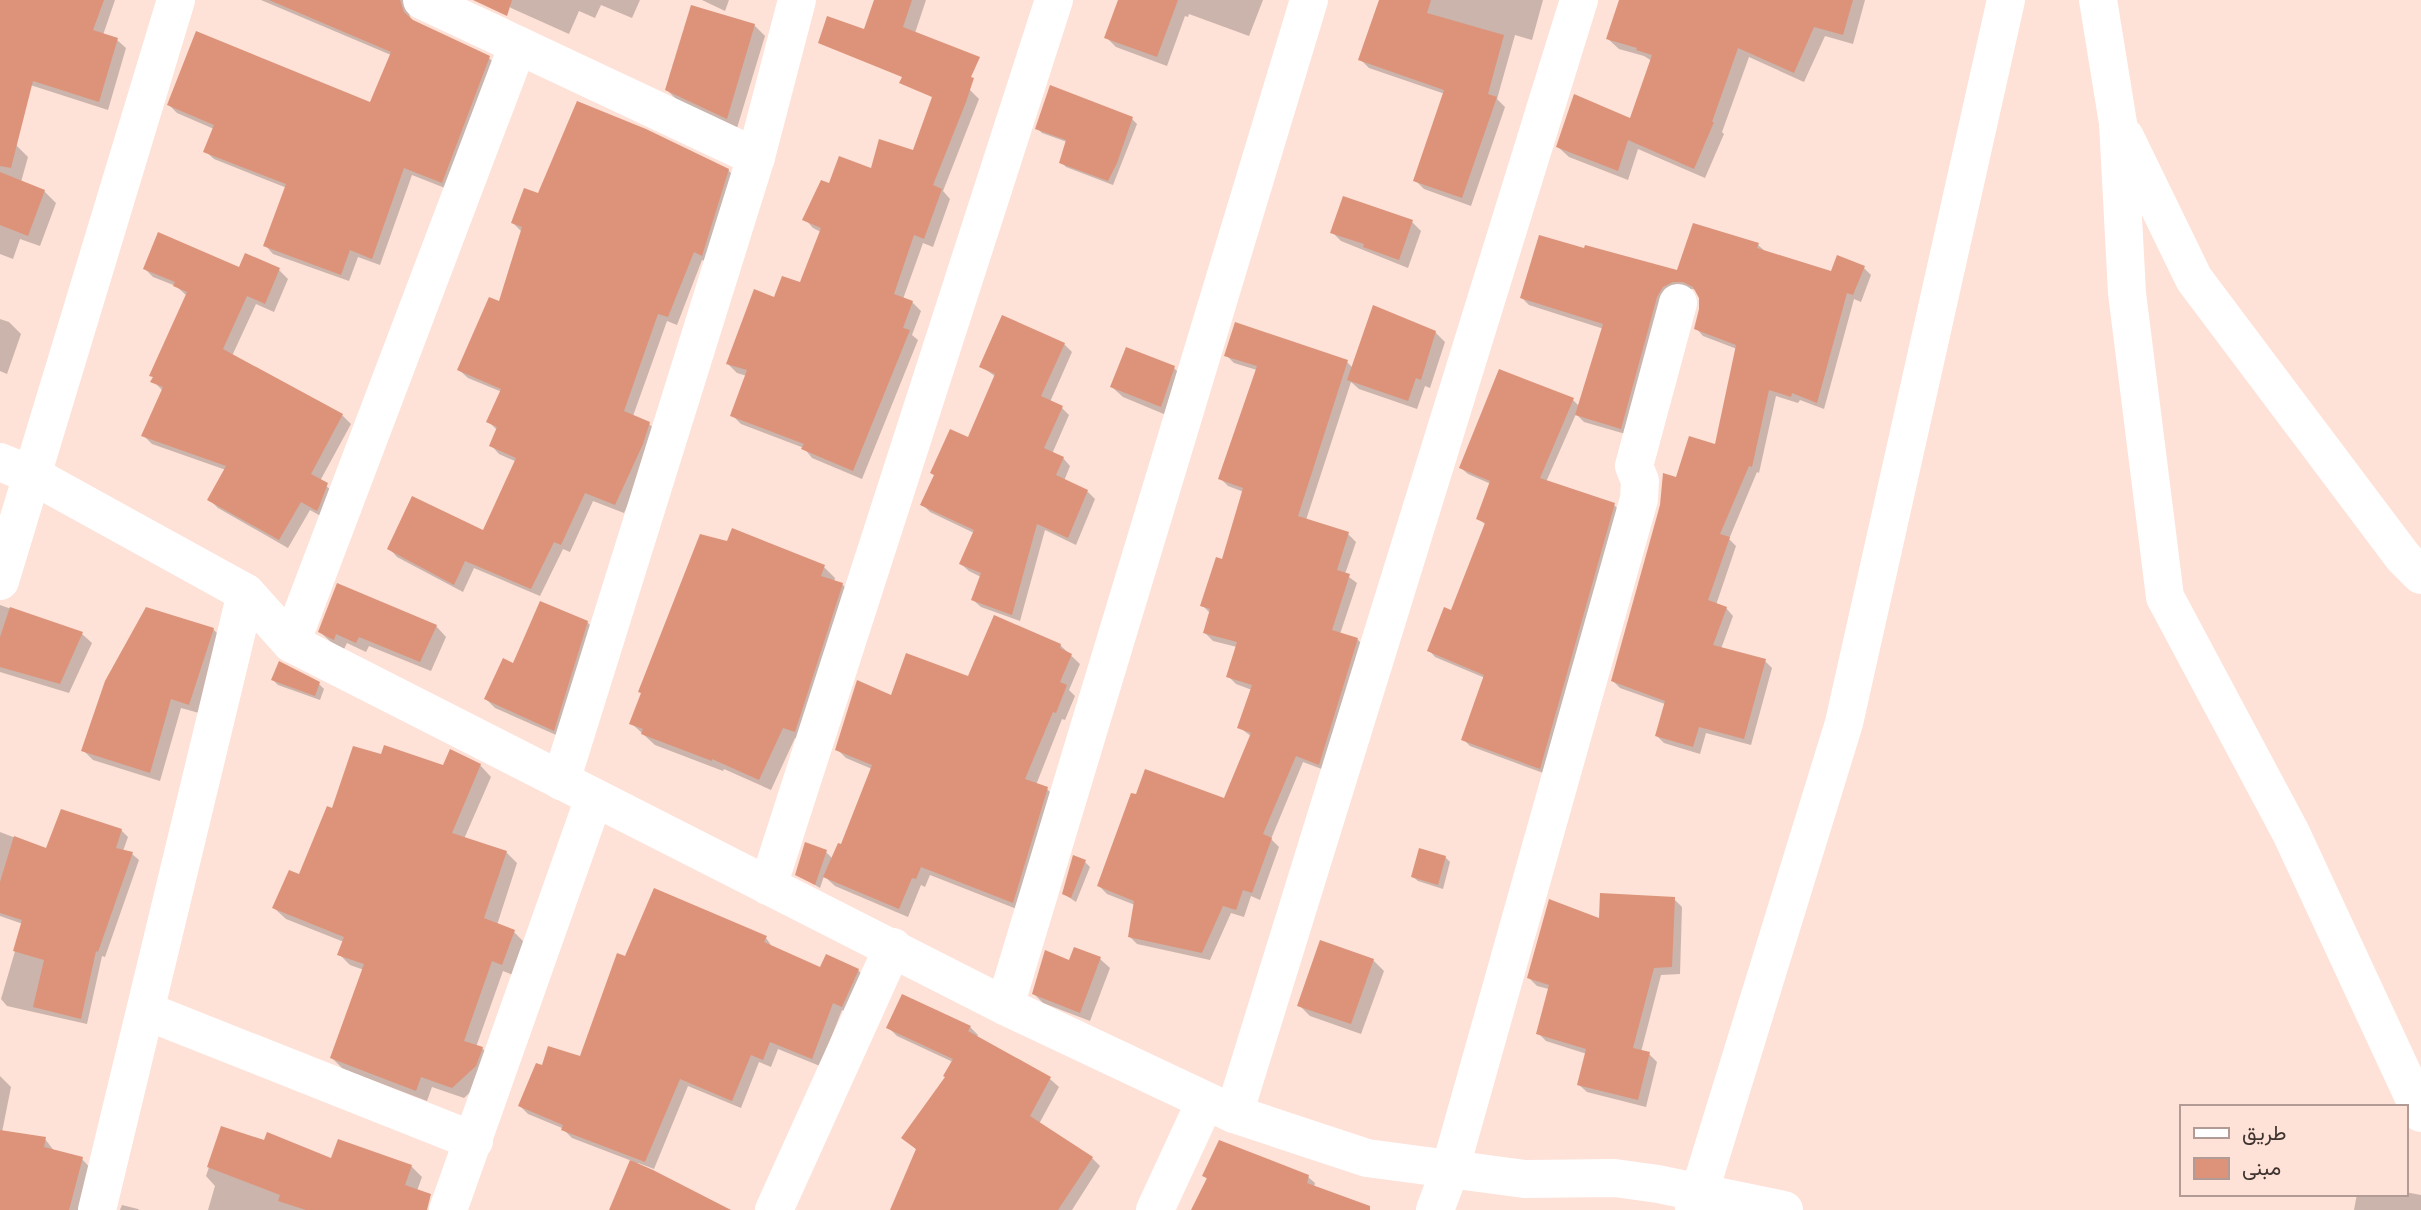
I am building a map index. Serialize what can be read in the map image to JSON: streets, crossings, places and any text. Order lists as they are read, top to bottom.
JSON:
{
  "legend": ["طريق", "مبنى"]
}
